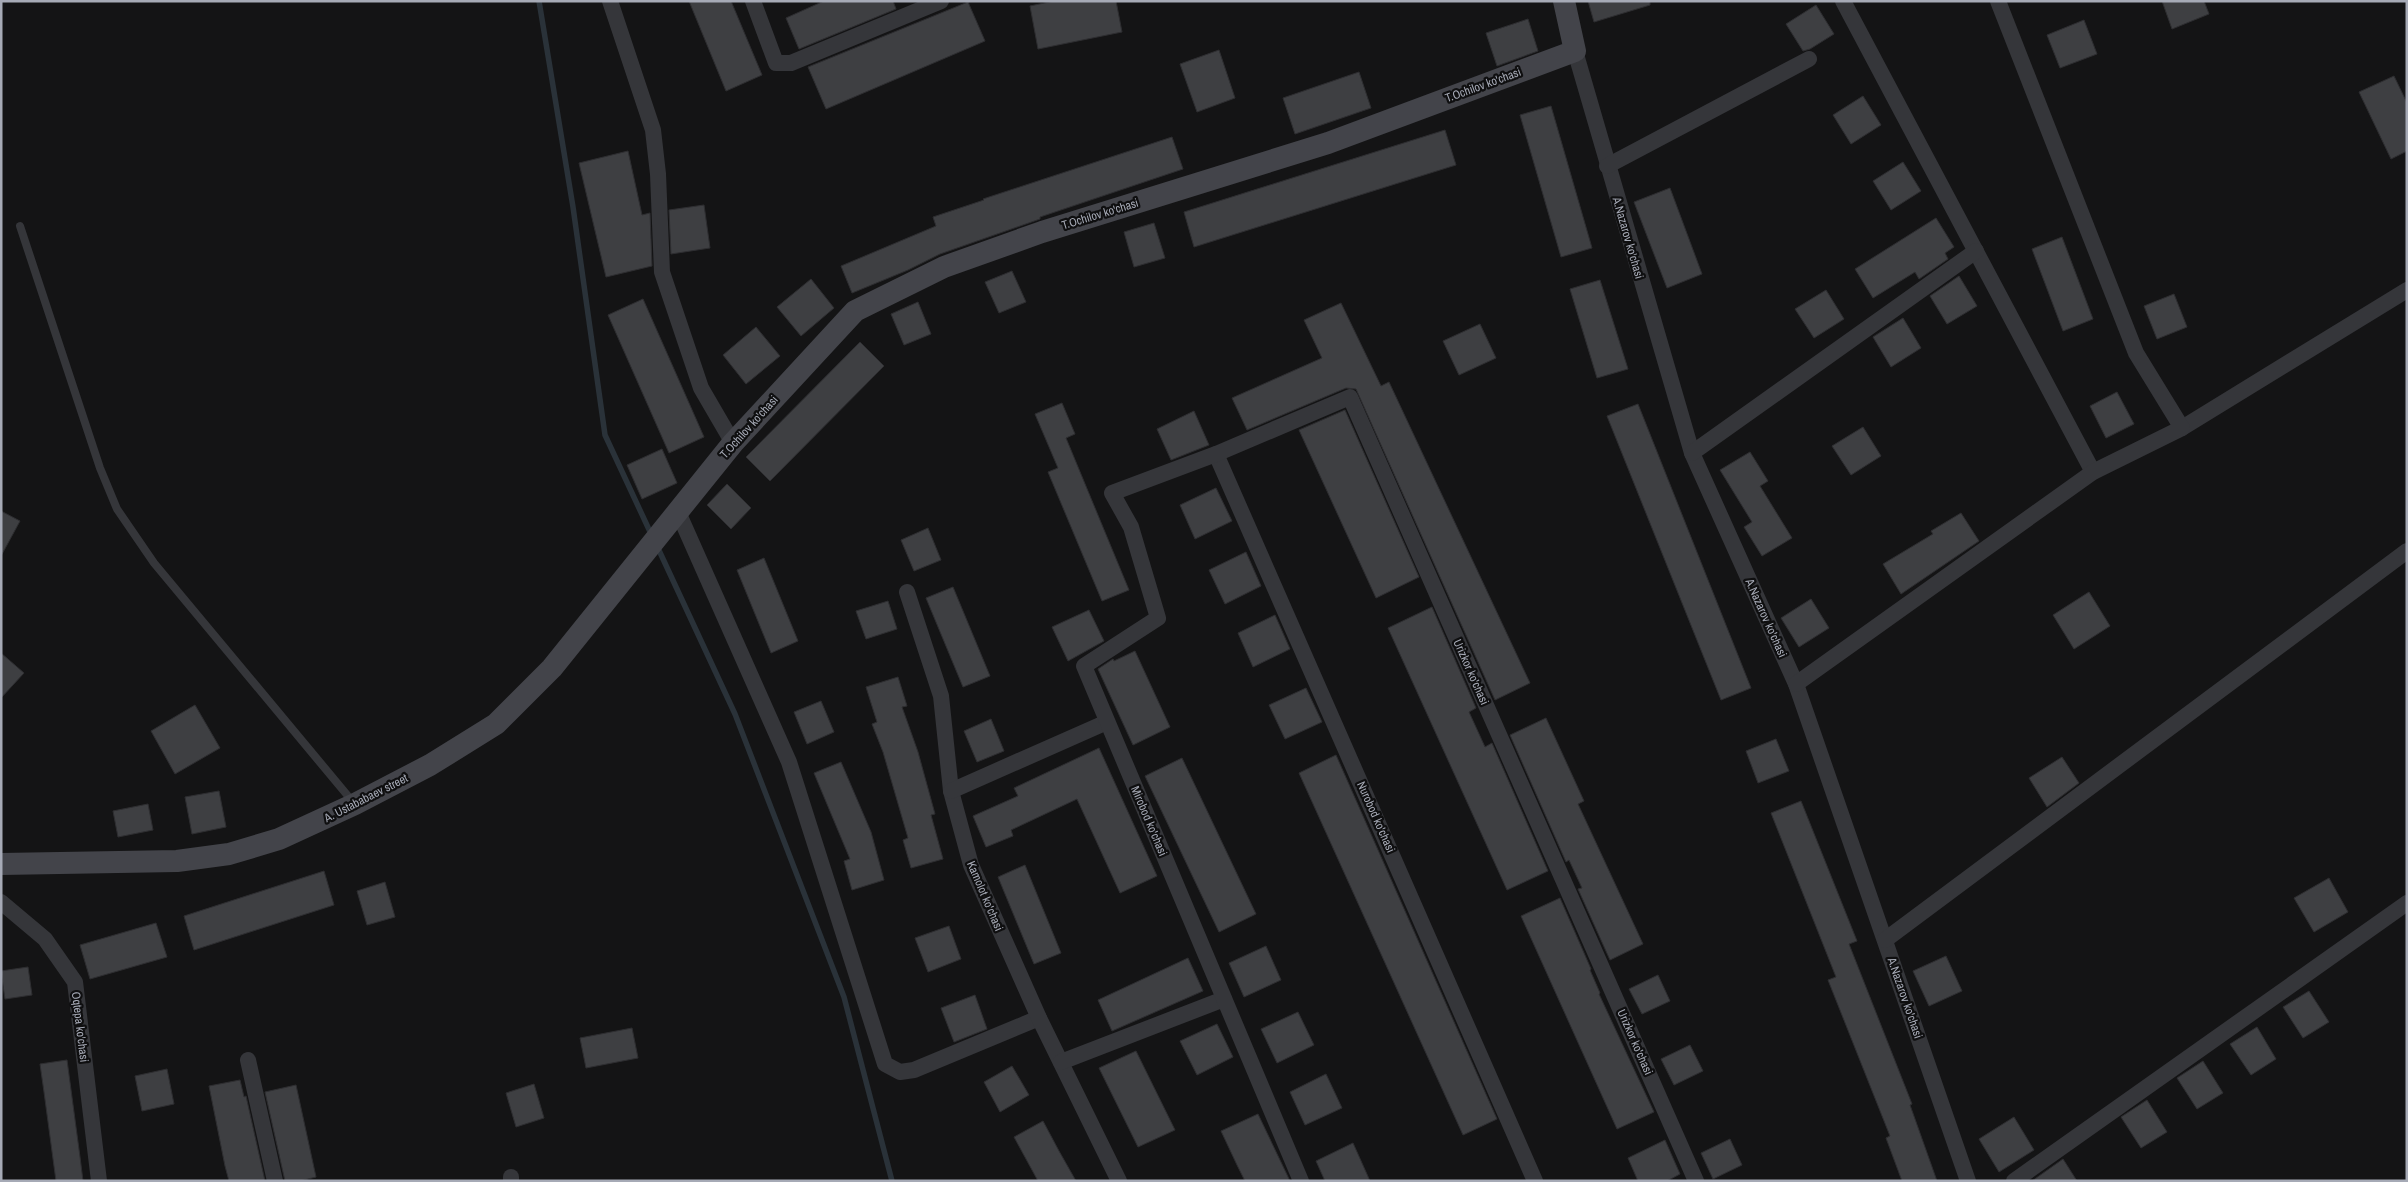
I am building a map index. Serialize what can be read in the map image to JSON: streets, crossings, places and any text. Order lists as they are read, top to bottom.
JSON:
{
  "streets": {
    "main road": ["T.Ochilov ko'chasi", "A. Ustababaev street"],
    "street": [
      "A.Nazarov ko'chasi",
      "Urizkor ko'chasi",
      "Nurobod ko'chasi",
      "Mirobod ko'chasi",
      "Kamolot ko'chasi",
      "Oqtepa ko'chasi"
    ]
  },
  "crossings": [
    ["T.Ochilov ko'chasi", "A.Nazarov ko'chasi"],
    ["T.Ochilov ko'chasi", "A. Ustababaev street"],
    ["Urizkor ko'chasi", "Nurobod ko'chasi"],
    ["Urizkor ko'chasi", "Mirobod ko'chasi"]
  ]
}
